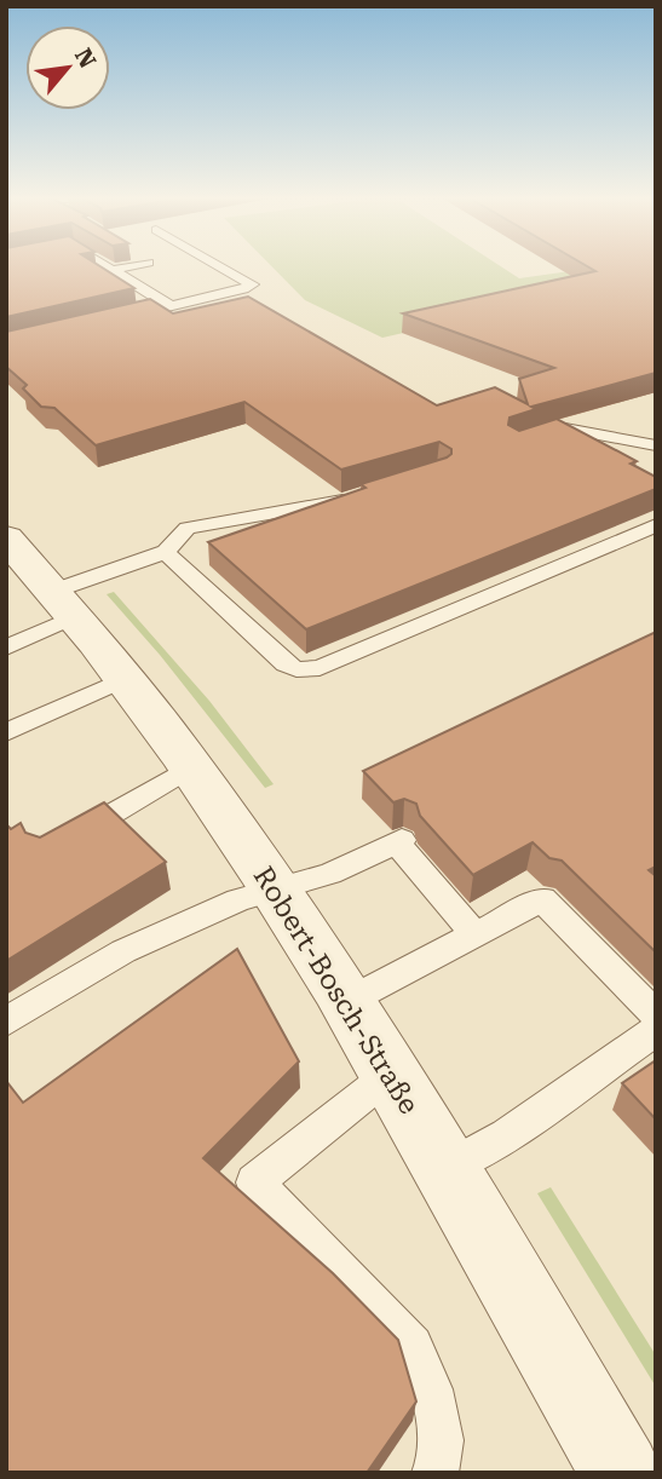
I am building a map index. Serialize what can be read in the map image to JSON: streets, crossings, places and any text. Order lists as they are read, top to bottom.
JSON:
{
  "streets": {
    "street": ["Robert-Bosch-Straße"]
  },
  "north": "top right"
}
